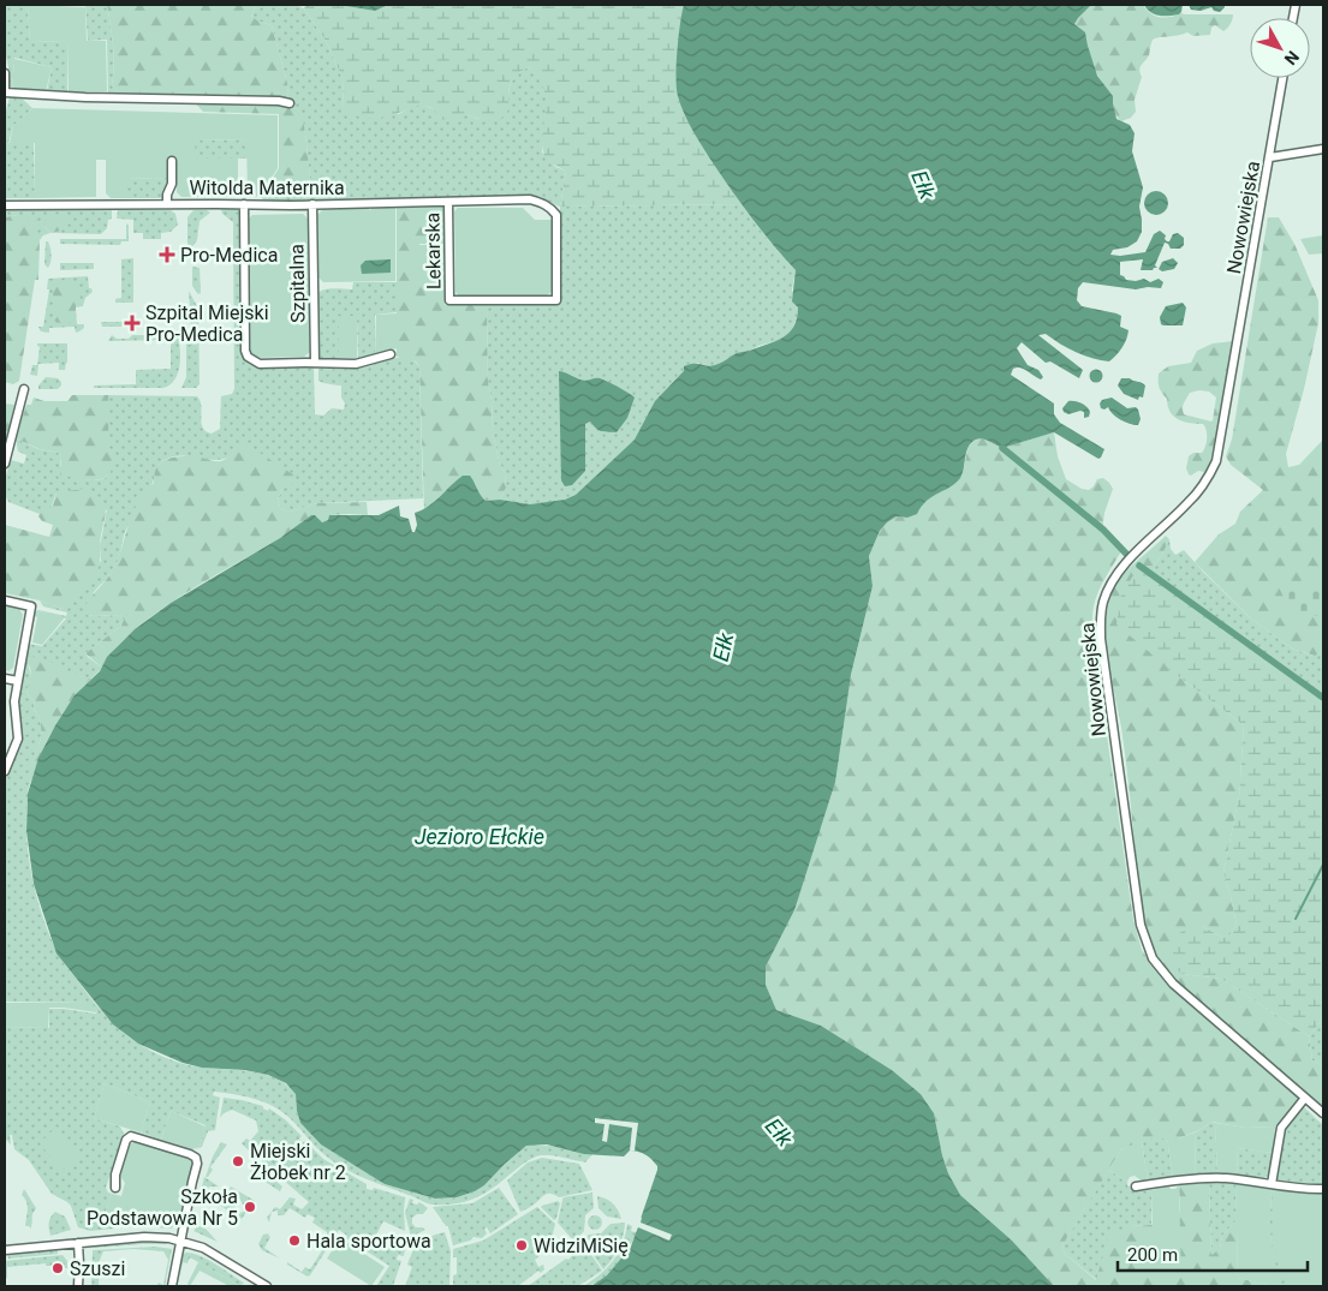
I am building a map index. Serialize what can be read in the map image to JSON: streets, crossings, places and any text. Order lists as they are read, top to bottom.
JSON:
{
  "streets": {
    "street": [
      "Witolda Maternika",
      "Nowowiejska",
      "Lekarska",
      "Szpitalna"
    ]
  },
  "crossings": [
    ["Witolda Maternika", "Lekarska"],
    ["Witolda Maternika", "Szpitalna"]
  ],
  "water": ["Ełk", "Jezioro Ełckie"],
  "places": {
    "health": ["Pro-Medica", "Szpital Miejski Pro-Medica"],
    "other": [
      "Miejski Żłobek nr 2",
      "Szkoła Podstawowa Nr 5",
      "Hala sportowa",
      "WidziMiSię",
      "Szuszi"
    ]
  },
  "scale_bar": "200 m",
  "north": "bottom right"
}
